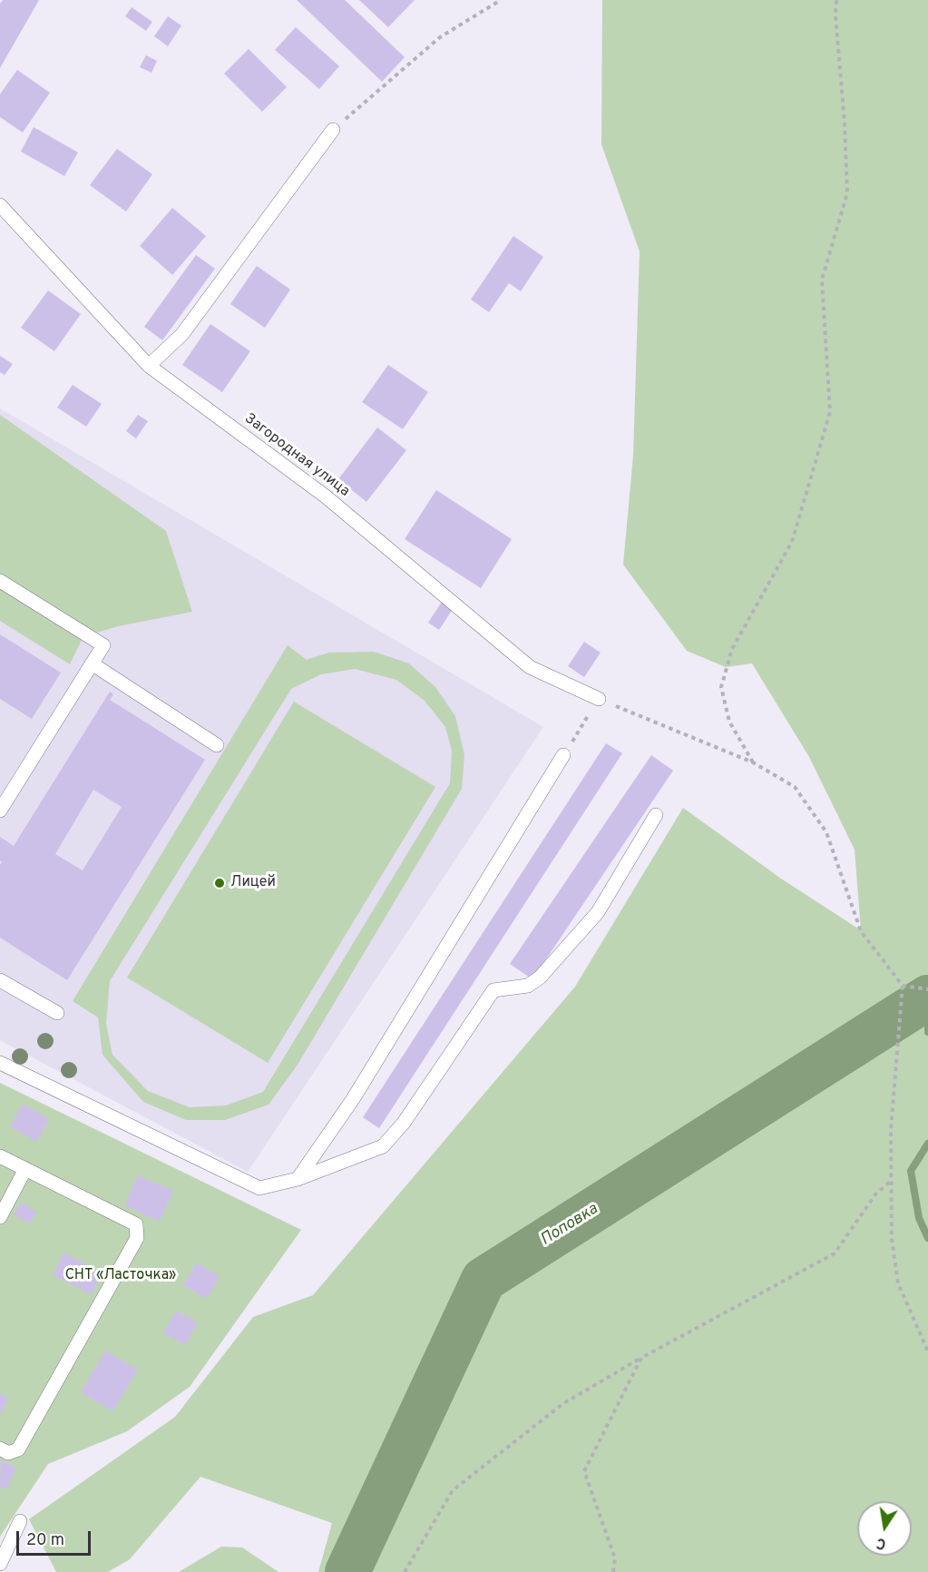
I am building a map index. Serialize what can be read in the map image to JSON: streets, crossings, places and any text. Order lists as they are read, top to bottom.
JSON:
{
  "streets": {
    "lane": ["Загородная улица"]
  },
  "water": ["Поповка"],
  "parks": ["СНТ «Ласточка»"],
  "places": ["Лицей"],
  "scale_bar": "20 m",
  "north": "bottom"
}
